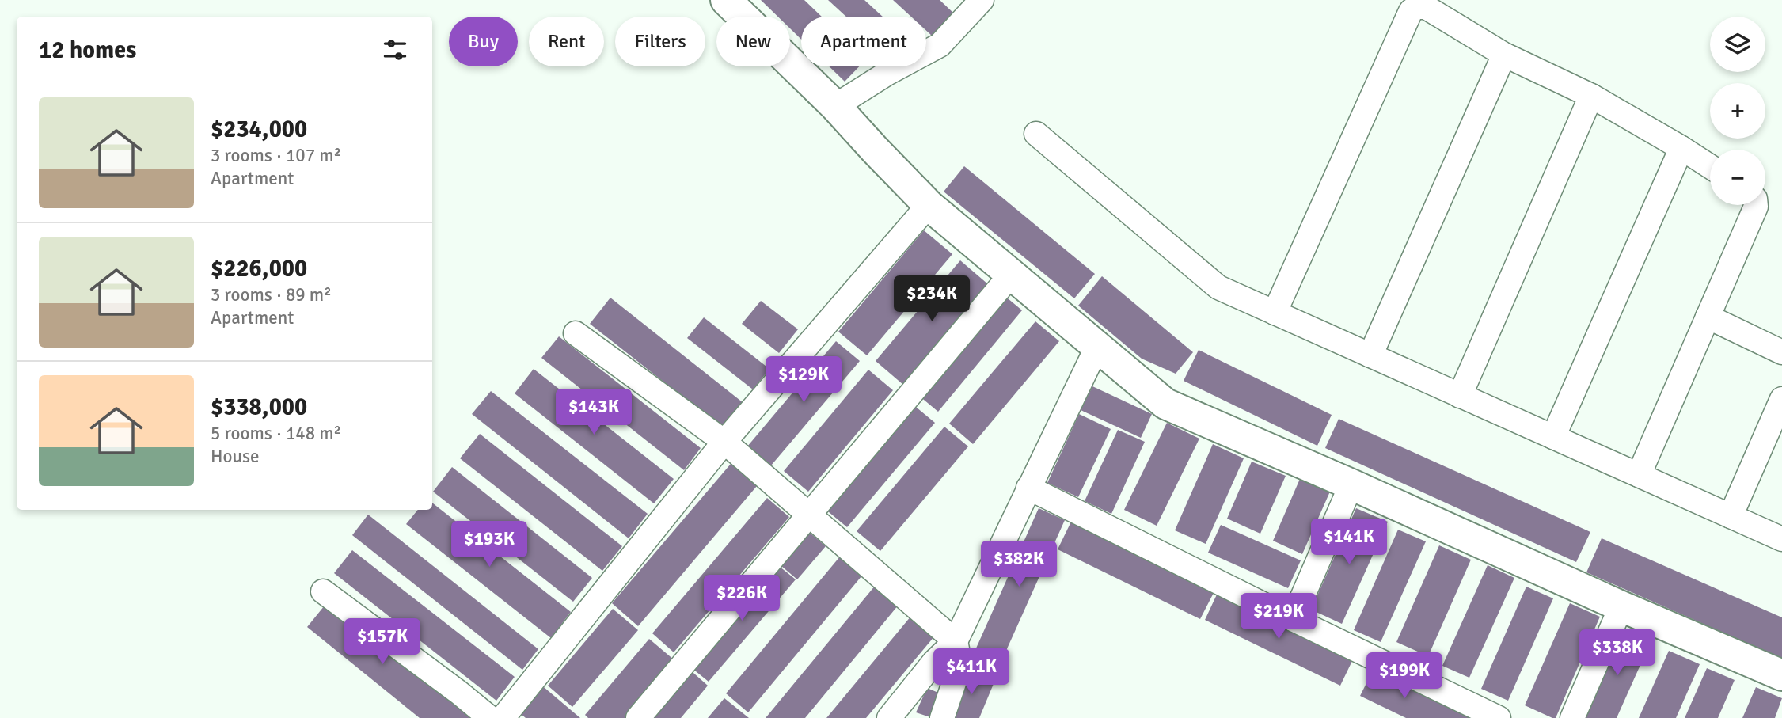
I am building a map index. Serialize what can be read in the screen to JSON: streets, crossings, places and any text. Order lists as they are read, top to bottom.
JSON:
{
  "page": {
    "map_buttons": ["+", "−"],
    "chip": [
      "Buy",
      "Rent",
      "Filters",
      "New",
      "Apartment"
    ],
    "heading": "12 homes",
    "list": [
      {
        "name": "$234,000",
        "note": "3 rooms · 107 m² · Apartment"
      },
      {
        "name": "$226,000",
        "note": "3 rooms · 89 m² · Apartment"
      },
      {
        "name": "$338,000",
        "note": "5 rooms · 148 m² · House"
      }
    ],
    "price": [
      "$234K",
      "$129K",
      "$143K",
      "$141K",
      "$193K",
      "$382K",
      "$226K",
      "$219K",
      "$157K",
      "$338K",
      "$411K",
      "$199K"
    ]
  }
}
